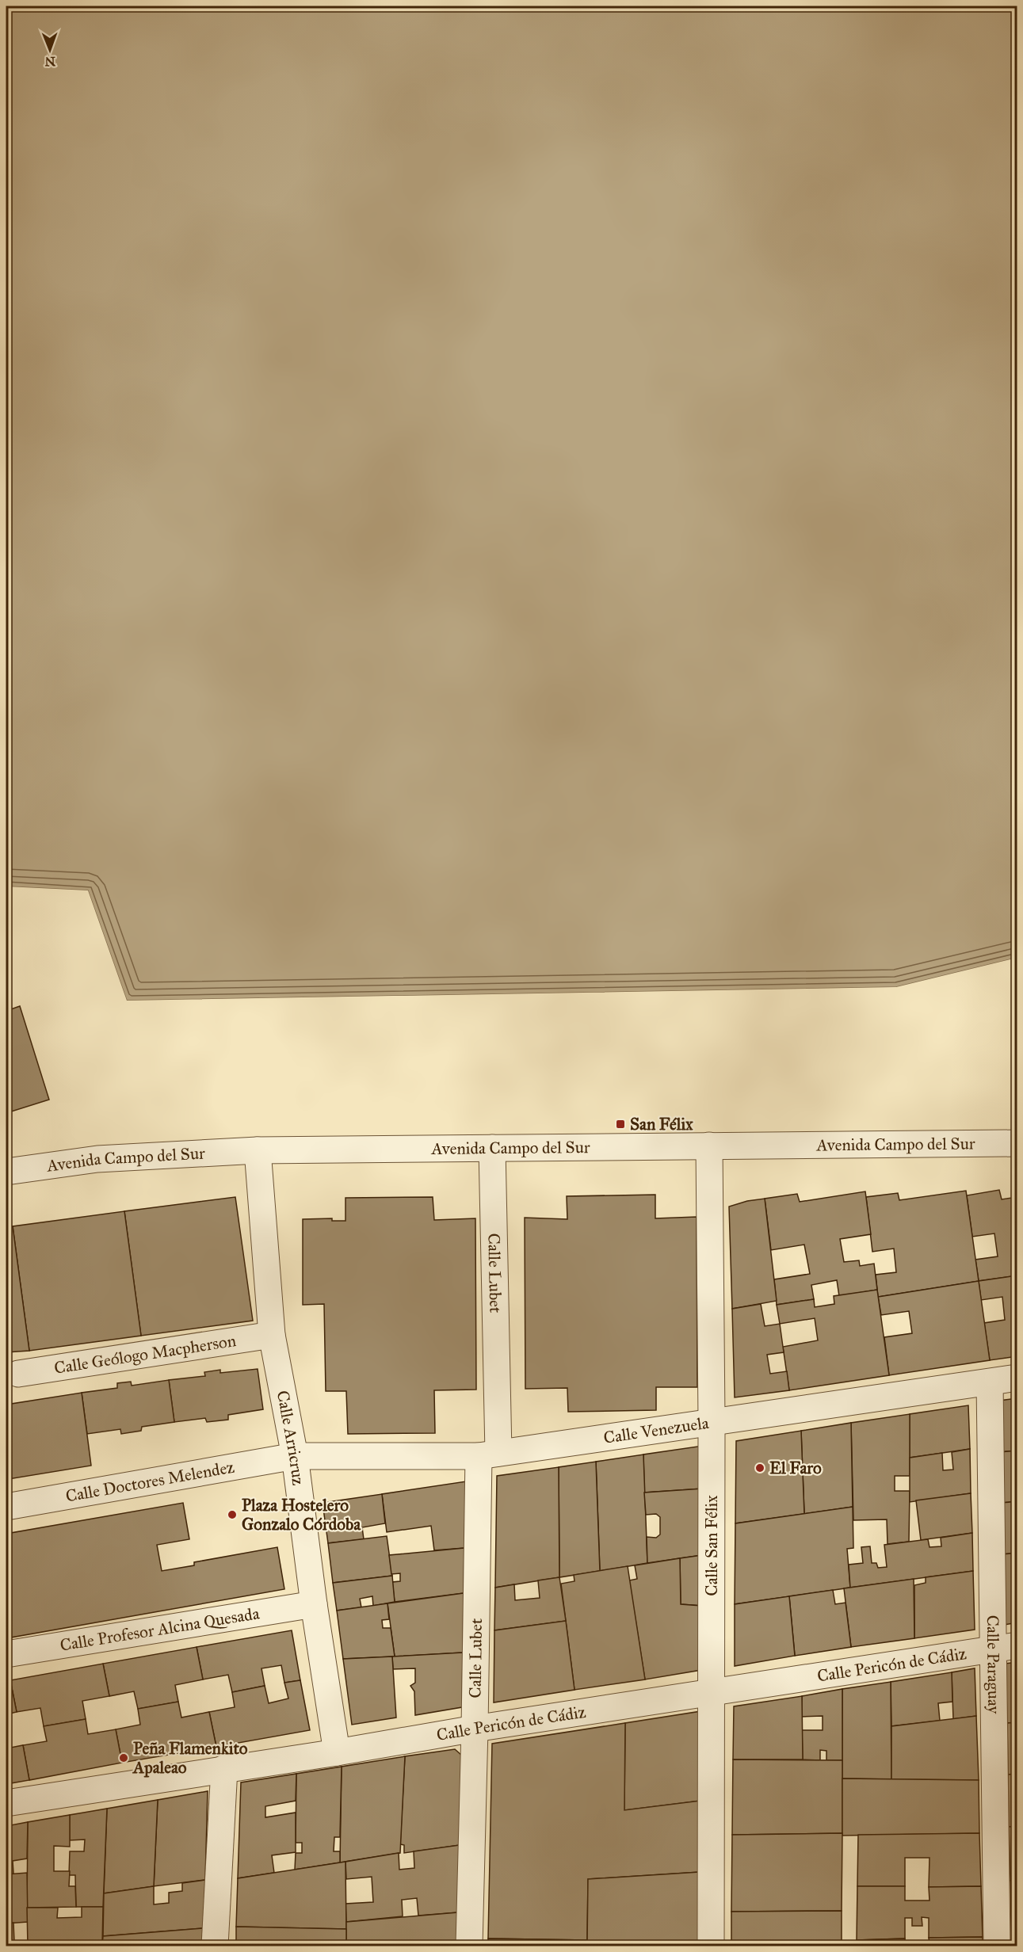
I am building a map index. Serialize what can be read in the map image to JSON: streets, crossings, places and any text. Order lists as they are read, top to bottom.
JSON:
{
  "streets": {
    "street": [
      "Avenida Campo del Sur",
      "Calle Lubet",
      "Calle Geólogo Macpherson",
      "Calle Venezuela",
      "Calle Arricruz",
      "Calle Doctores Melendez",
      "Calle San Félix",
      "Calle Profesor Alcina Quesada",
      "Calle Pericón de Cádiz",
      "Calle Paraguay"
    ]
  },
  "crossings": [
    ["Avenida Campo del Sur", "Calle Lubet"],
    ["Avenida Campo del Sur", "Calle Arricruz"],
    ["Avenida Campo del Sur", "Calle San Félix"],
    ["Calle Lubet", "Calle Venezuela"],
    ["Calle Lubet", "Calle Pericón de Cádiz"],
    ["Calle Geólogo Macpherson", "Calle Arricruz"],
    ["Calle Venezuela", "Calle Arricruz"],
    ["Calle Venezuela", "Calle Doctores Melendez"],
    ["Calle Venezuela", "Calle San Félix"],
    ["Calle Venezuela", "Calle Paraguay"],
    ["Calle Arricruz", "Calle Doctores Melendez"],
    ["Calle Arricruz", "Calle Profesor Alcina Quesada"],
    ["Calle Arricruz", "Calle Pericón de Cádiz"],
    ["Calle San Félix", "Calle Pericón de Cádiz"],
    ["Calle Pericón de Cádiz", "Calle Paraguay"]
  ],
  "places": {
    "transit": ["San Félix"],
    "other": ["El Faro", "Plaza Hostelero Gonzalo Córdoba", "Peña Flamenkito Apaleao"]
  },
  "north": "bottom"
}
